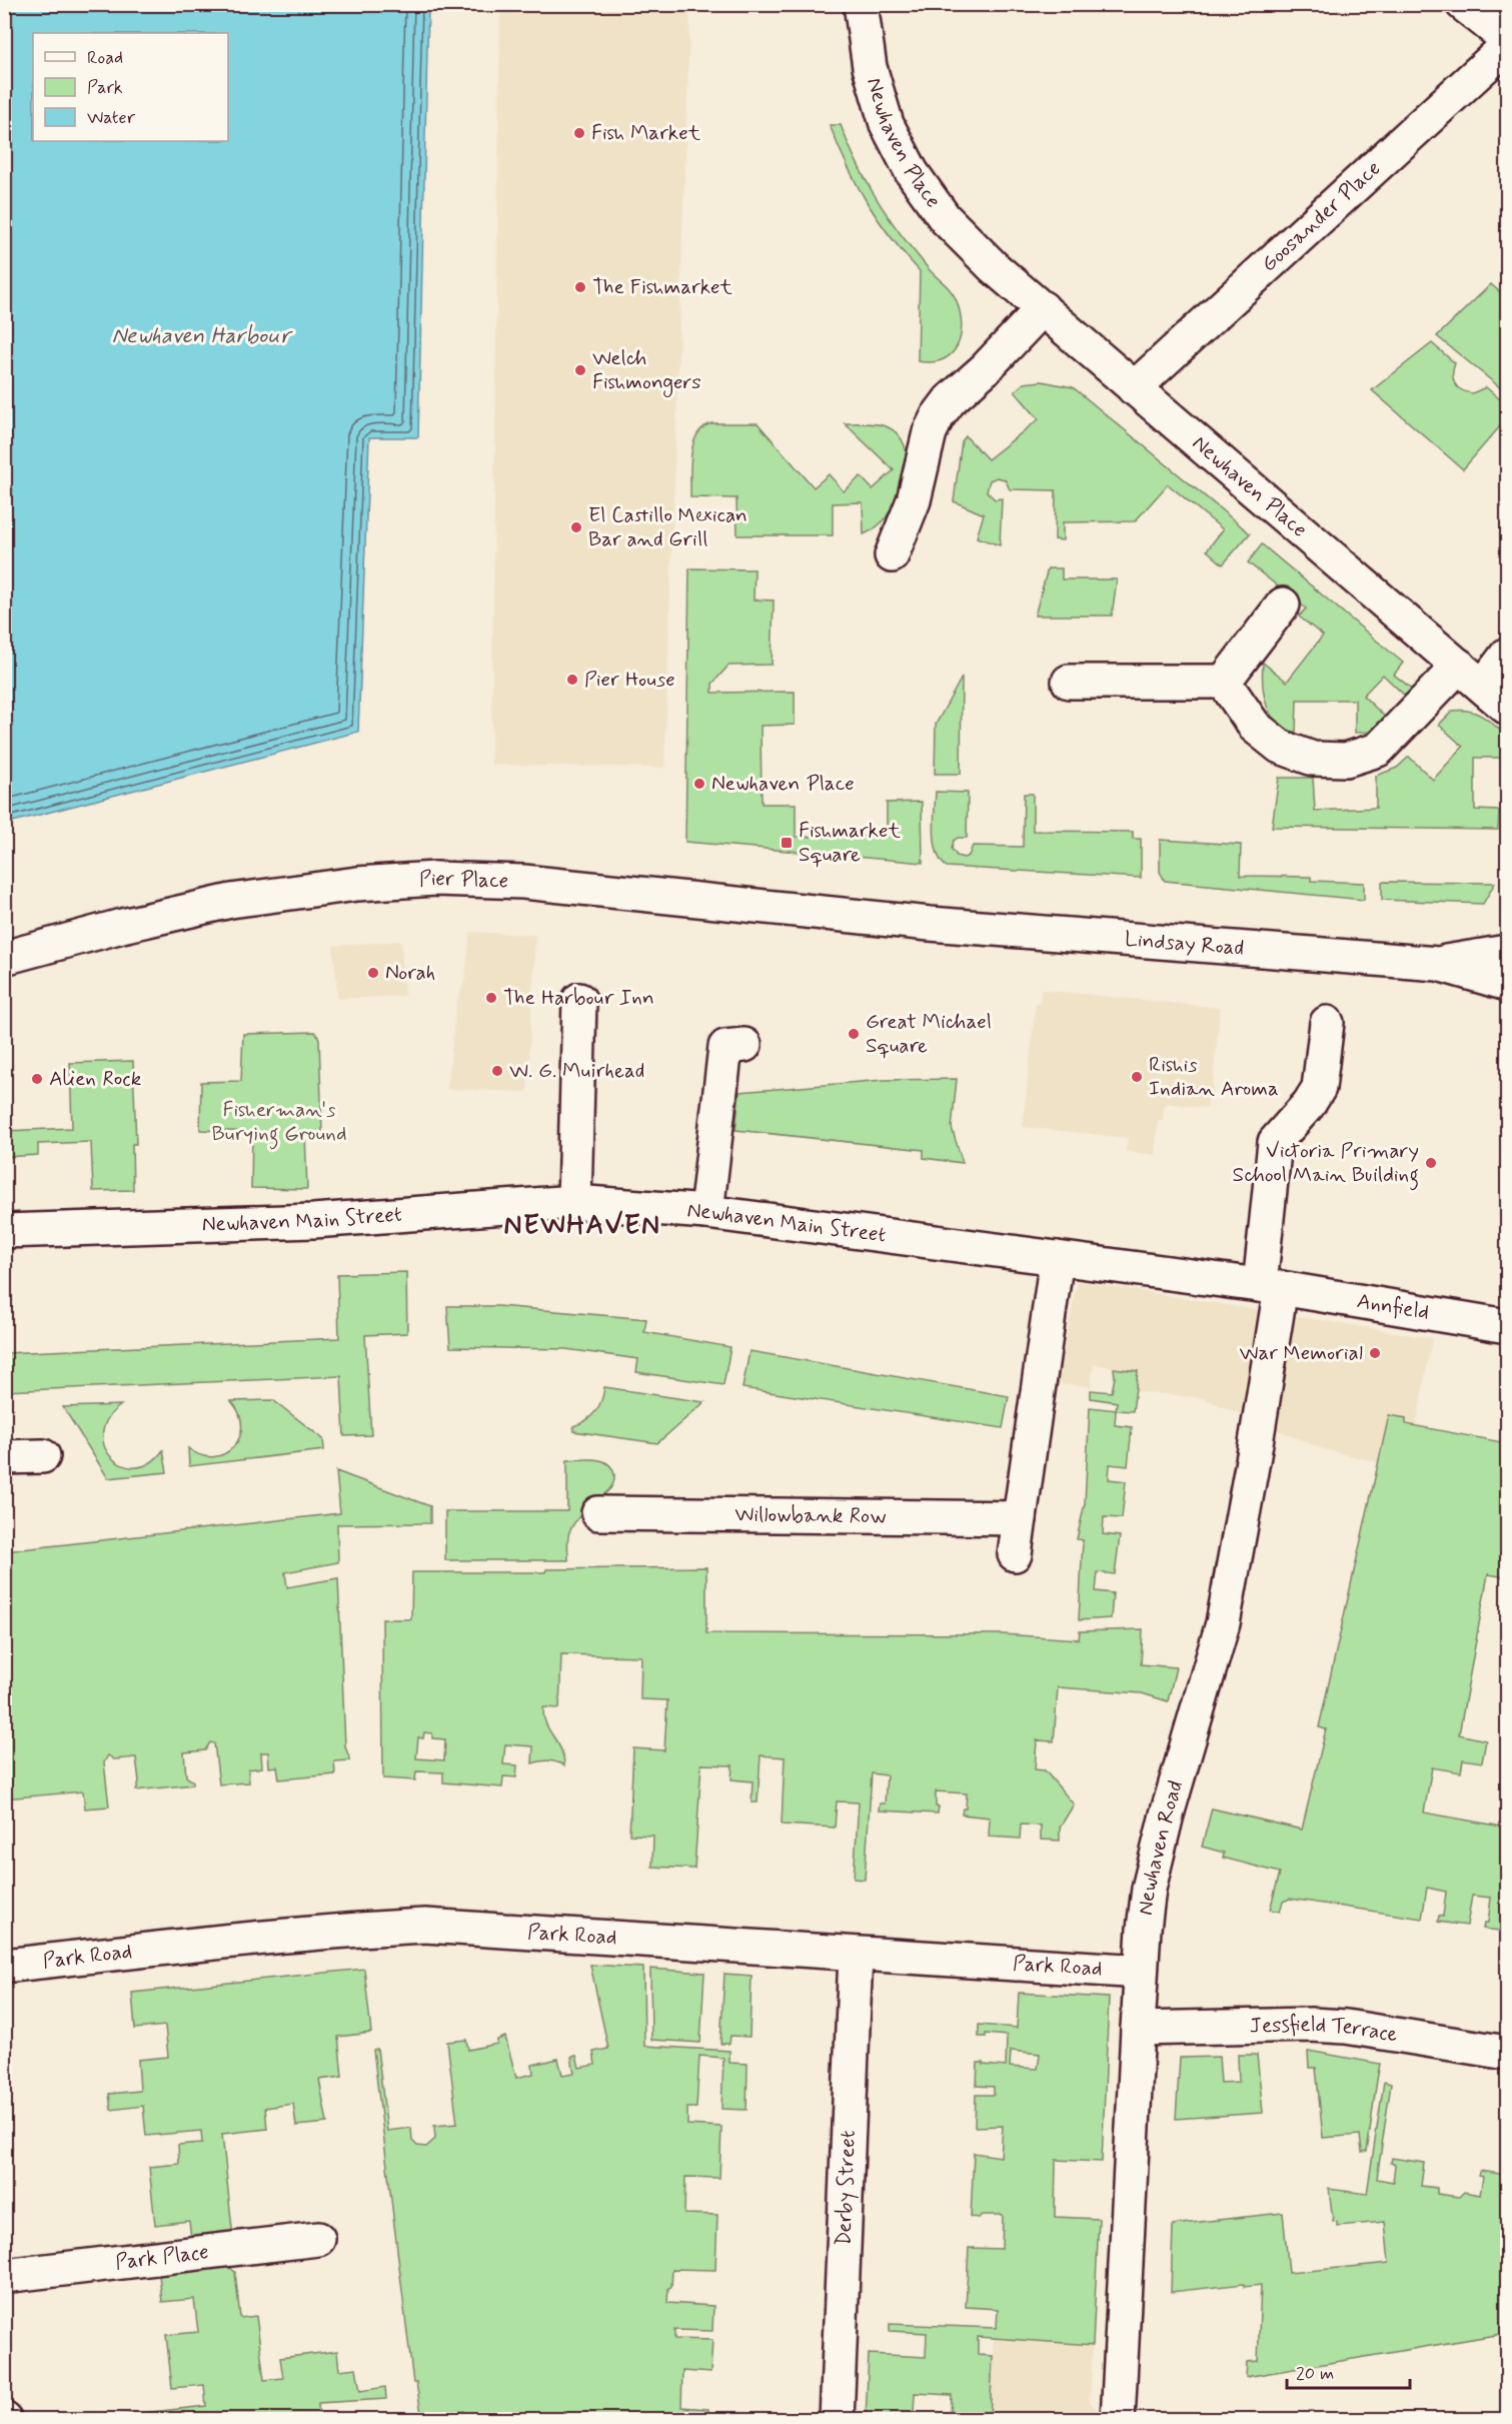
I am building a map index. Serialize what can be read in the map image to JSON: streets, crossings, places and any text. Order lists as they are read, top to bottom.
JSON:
{
  "streets": {
    "street": [
      "Newhaven Place",
      "Goosander Place",
      "Pier Place",
      "Lindsay Road",
      "Newhaven Main Street",
      "Annfield",
      "Willowbank Row",
      "Newhaven Road",
      "Park Road",
      "Jessfield Terrace",
      "Derby Street",
      "Park Place"
    ]
  },
  "crossings": [
    ["Newhaven Place", "Goosander Place"],
    ["Pier Place", "Lindsay Road"],
    ["Newhaven Main Street", "Annfield"],
    ["Newhaven Main Street", "Newhaven Road"],
    ["Annfield", "Newhaven Road"],
    ["Newhaven Road", "Park Road"],
    ["Newhaven Road", "Jessfield Terrace"],
    ["Park Road", "Derby Street"]
  ],
  "districts": ["NEWHAVEN"],
  "water": ["Newhaven Harbour"],
  "parks": ["Fisherman's Burying Ground"],
  "places": {
    "other": [
      "Fish Market",
      "The Fishmarket",
      "Welch Fishmongers",
      "El Castillo Mexican Bar and Grill",
      "Pier House",
      "Newhaven Place",
      "Norah",
      "The Harbour Inn",
      "Great Michael Square",
      "W. G. Muirhead",
      "Rishis Indian Aroma",
      "Alien Rock",
      "Victoria Primary School Main Building",
      "War Memorial"
    ],
    "transit": ["Fishmarket Square"]
  },
  "legend": ["Road", "Park", "Water"],
  "scale_bar": "20 m"
}
